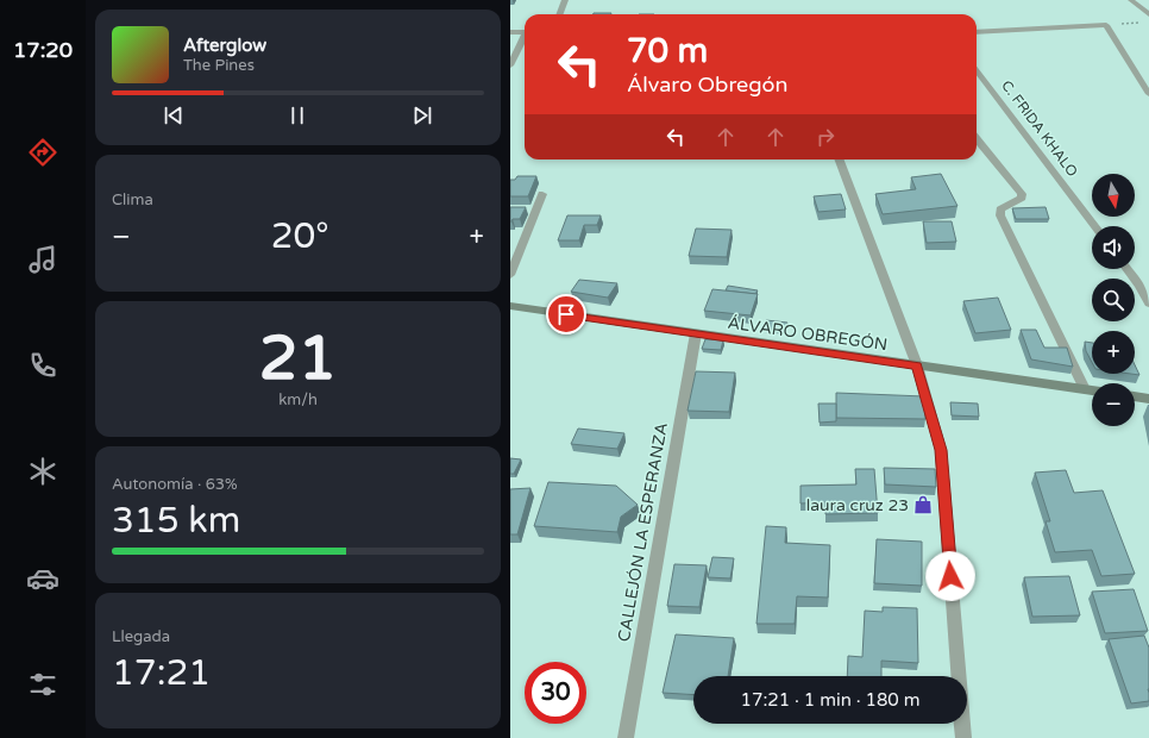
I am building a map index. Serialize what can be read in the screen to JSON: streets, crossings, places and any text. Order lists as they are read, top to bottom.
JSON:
{
  "streets": {
    "street": ["C. FRIDA KHALO", "ÁLVARO OBREGÓN", "CALLEJÓN LA ESPERANZA"]
  },
  "crossings": [
    ["ÁLVARO OBREGÓN", "CALLEJÓN LA ESPERANZA"]
  ],
  "places": {
    "shop": ["laura cruz 23"]
  },
  "north": "bottom",
  "page": {
    "tabs": "17:20",
    "turn": ["70 m", "Álvaro Obregón"],
    "song": ["Afterglow", "The Pines"],
    "tile": [
      "Clima",
      ["21", "km/h"],
      ["Autonomía · 63%", "315 km"],
      ["Llegada", "17:21"]
    ],
    "map_buttons": ["+", "−"],
    "heat": ["−", "20°", "+"],
    "limit": "30",
    "trip": "17:21 · 1 min · 180 m"
  }
}
